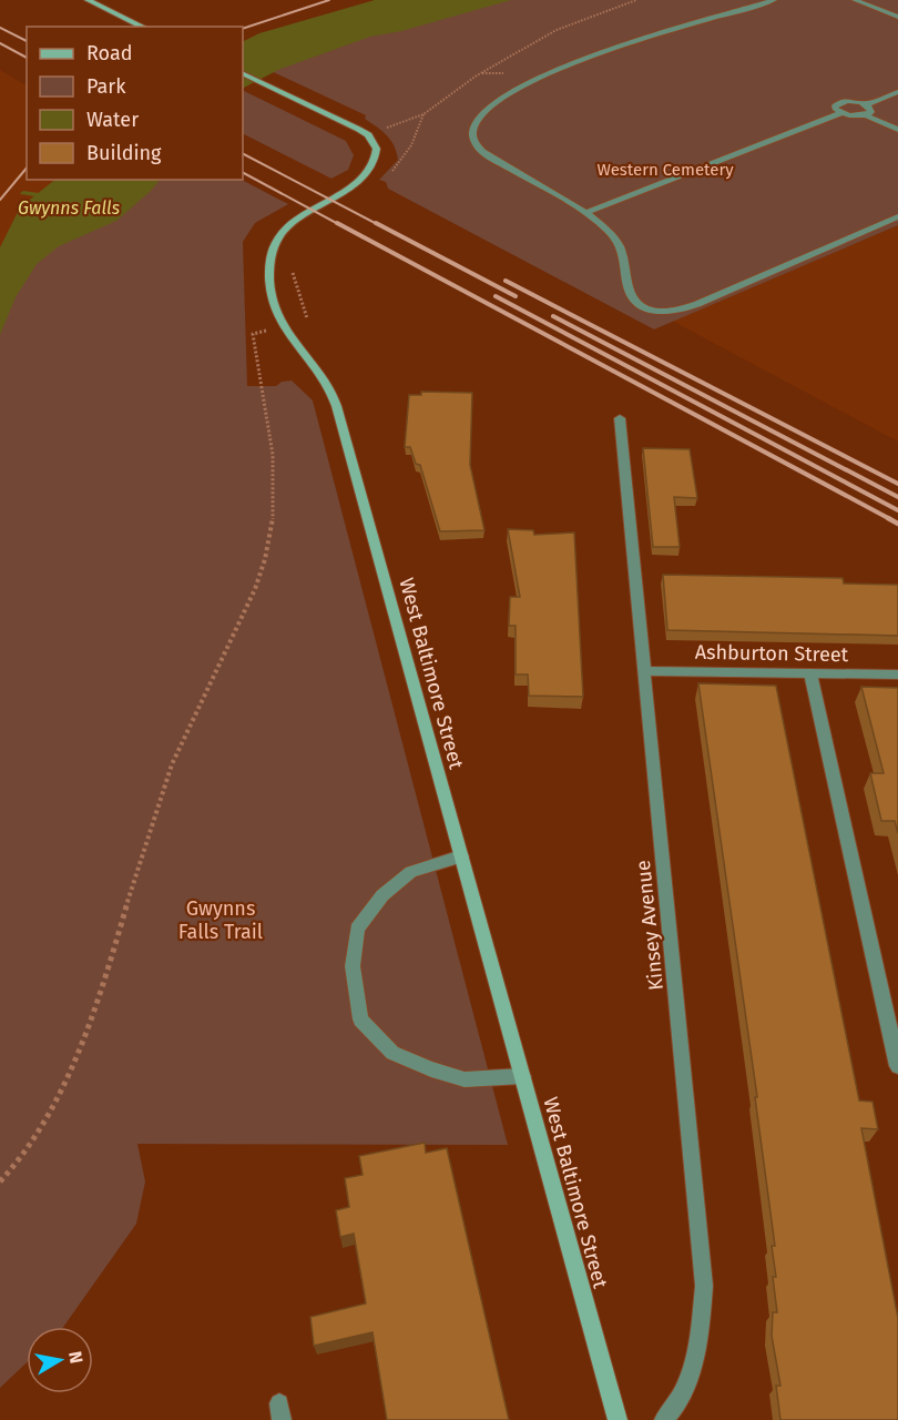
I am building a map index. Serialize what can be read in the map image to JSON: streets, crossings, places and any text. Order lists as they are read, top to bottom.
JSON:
{
  "streets": {
    "main road": ["West Baltimore Street"],
    "street": ["Ashburton Street", "Kinsey Avenue"]
  },
  "crossings": [
    ["Ashburton Street", "Kinsey Avenue"]
  ],
  "water": ["Gwynns Falls"],
  "parks": ["Western Cemetery", "Gwynns Falls Trail"],
  "legend": [
    "Road",
    "Park",
    "Water",
    "Building"
  ],
  "north": "right"
}
